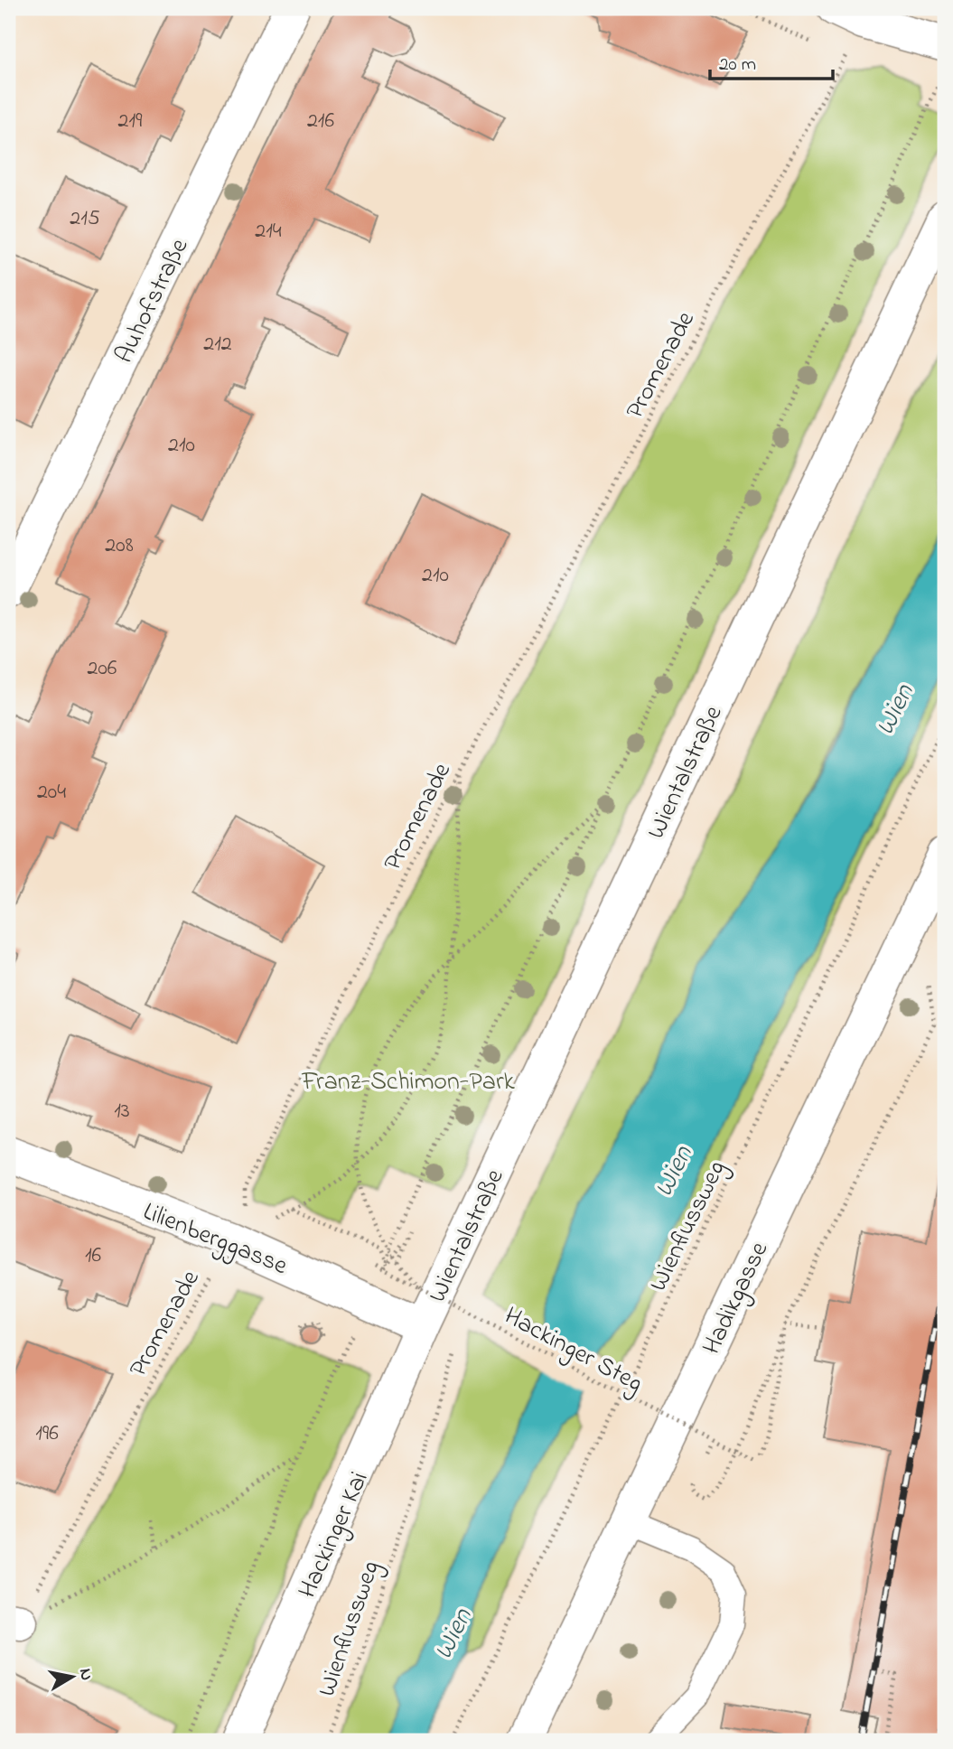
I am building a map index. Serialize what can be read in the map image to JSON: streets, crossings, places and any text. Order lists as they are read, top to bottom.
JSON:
{
  "streets": {
    "main road": [
      "Auhofstraße",
      "Wientalstraße",
      "Lilienberggasse",
      "Hadikgasse",
      "Hackinger Kai"
    ],
    "path": ["Promenade", "Wienflussweg", "Hackinger Steg"]
  },
  "crossings": [
    ["Promenade", "Lilienberggasse"],
    ["Wientalstraße", "Lilienberggasse"],
    ["Wientalstraße", "Hackinger Kai"],
    ["Lilienberggasse", "Hackinger Kai"]
  ],
  "water": ["Wien"],
  "parks": ["Franz-Schimon-Park"],
  "house_numbers": [
    "219",
    "216",
    "215",
    "214",
    "212",
    "210",
    "208",
    "210",
    "206",
    "204",
    "13",
    "16",
    "196"
  ],
  "scale_bar": "20 m",
  "north": "right"
}
